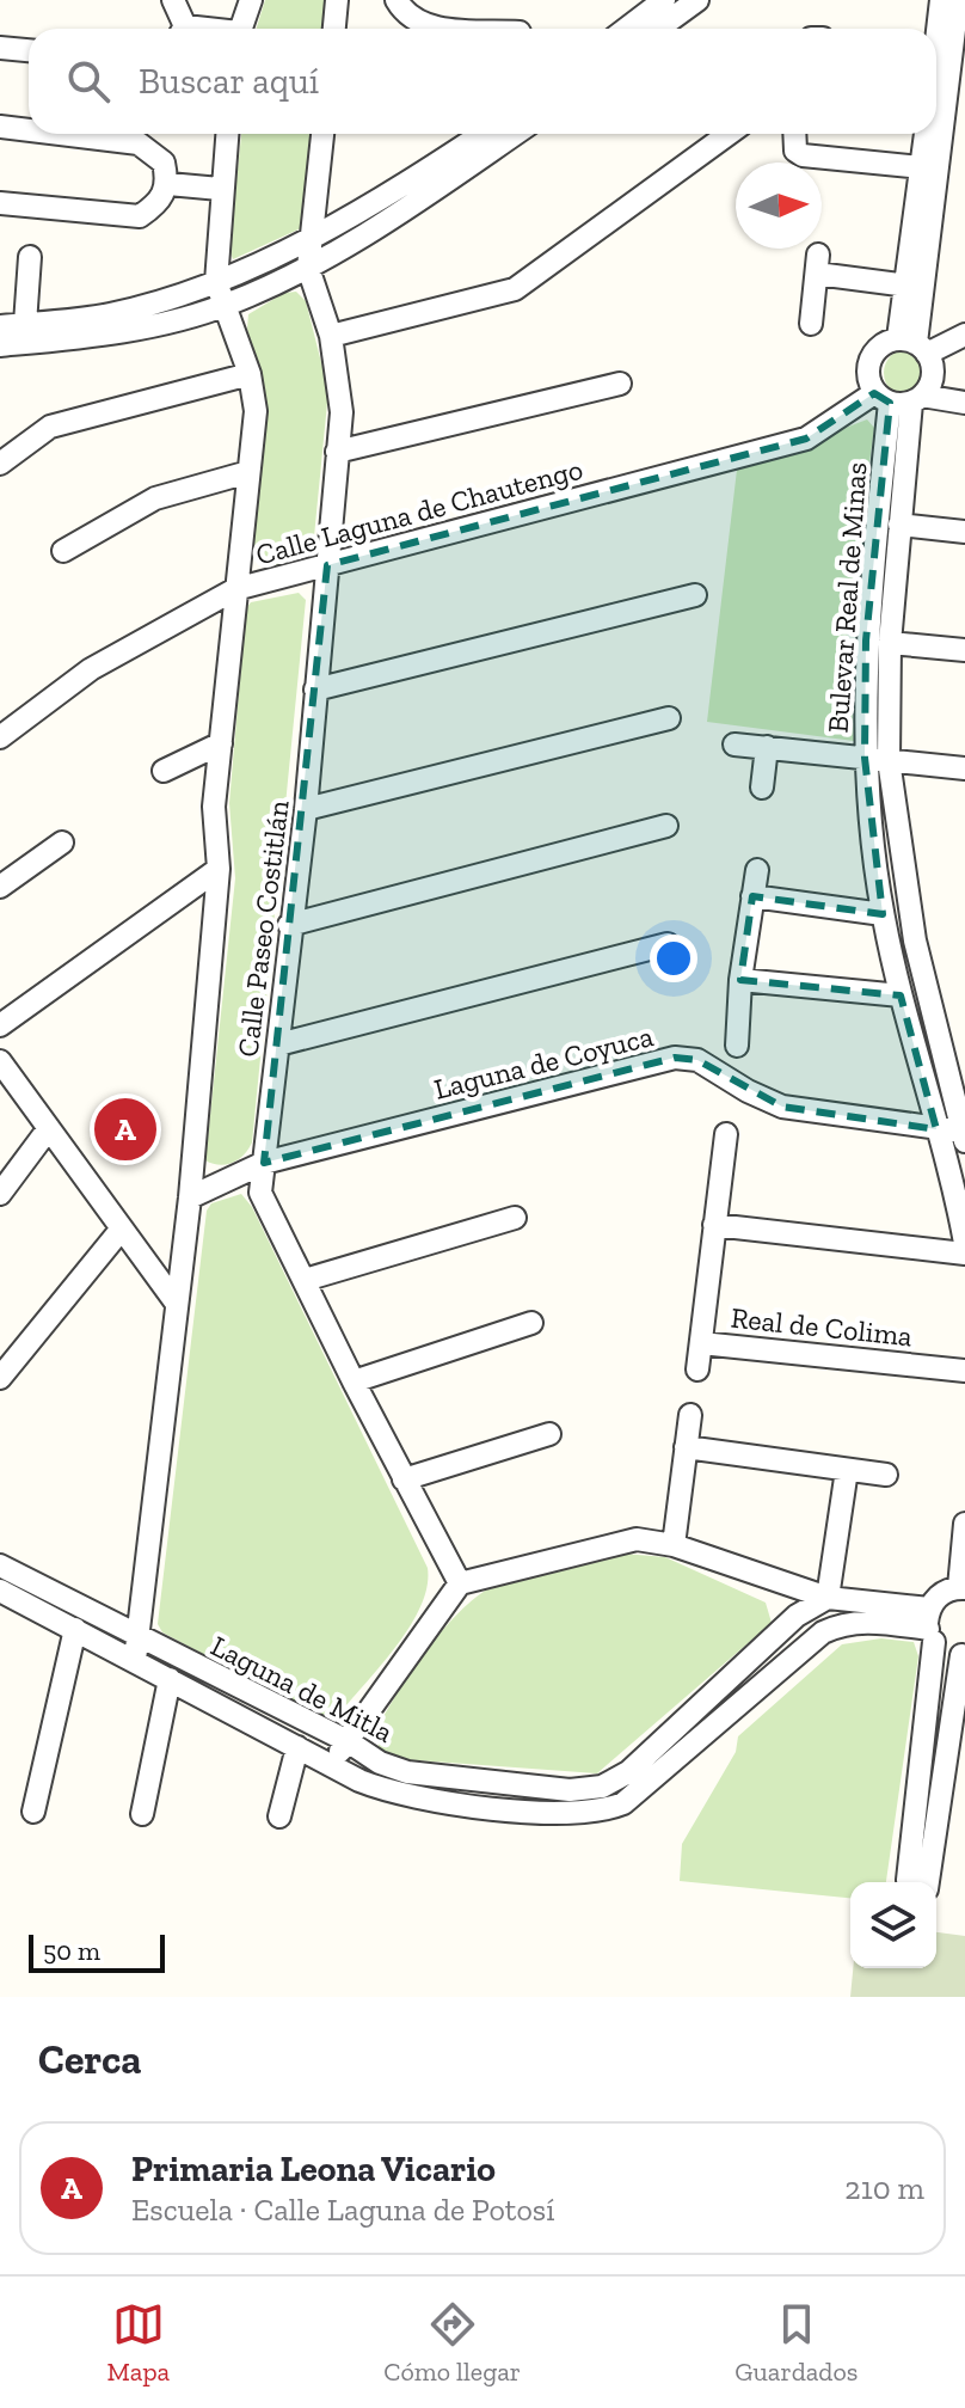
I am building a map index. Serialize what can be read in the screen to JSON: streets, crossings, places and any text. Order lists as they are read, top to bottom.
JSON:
{
  "streets": {
    "street": [
      "Calle Laguna de Chautengo",
      "Bulevar Real de Minas",
      "Calle Paseo Costitlán",
      "Laguna de Coyuca",
      "Real de Colima",
      "Laguna de Mitla"
    ]
  },
  "crossings": [
    ["Calle Laguna de Chautengo", "Bulevar Real de Minas"],
    ["Calle Laguna de Chautengo", "Calle Paseo Costitlán"],
    ["Bulevar Real de Minas", "Laguna de Coyuca"],
    ["Calle Paseo Costitlán", "Laguna de Coyuca"],
    ["Calle Paseo Costitlán", "Laguna de Mitla"]
  ],
  "scale_bar": "50 m",
  "north": "right",
  "page": {
    "search": "Buscar aquí",
    "pins": "A",
    "scale": "50 m",
    "heading": "Cerca",
    "list": [
      {
        "mark": "A",
        "name": "Primaria Leona Vicario",
        "note": "Escuela · Calle Laguna de Potosí",
        "value": "210 m"
      }
    ],
    "nav": ["Mapa", "Cómo llegar", "Guardados"]
  }
}
